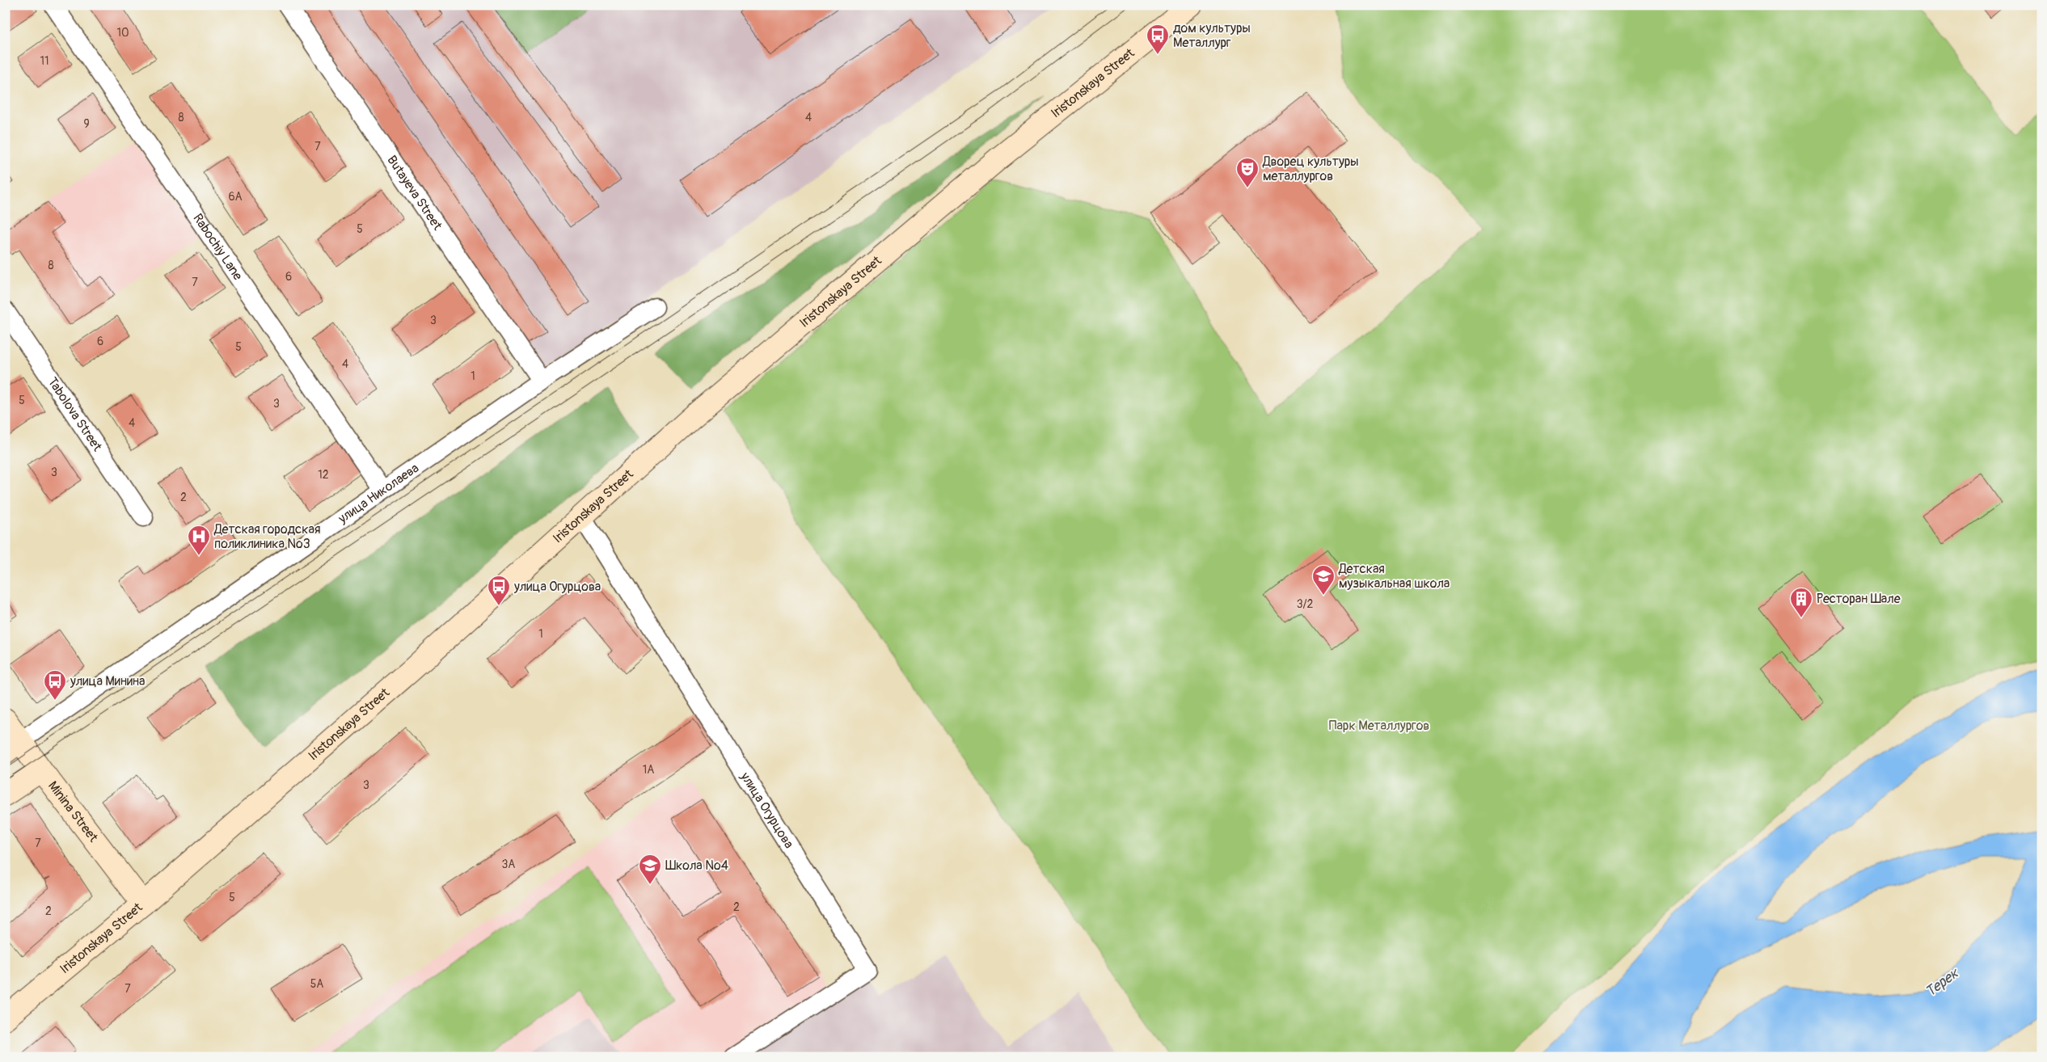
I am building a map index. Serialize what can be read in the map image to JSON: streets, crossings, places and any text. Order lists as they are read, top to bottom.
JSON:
{
  "streets": {
    "main road": ["Iristonskaya Street", "Minina Street"],
    "street": [
      "Butayeva Street",
      "Rabochiy Lane",
      "Tabolova Street",
      "улица Николаева",
      "улица Огурцова"
    ]
  },
  "crossings": [
    ["Iristonskaya Street", "улица Огурцова"],
    ["Iristonskaya Street", "Minina Street"],
    ["Butayeva Street", "улица Николаева"],
    ["Rabochiy Lane", "улица Николаева"],
    ["улица Николаева", "Minina Street"]
  ],
  "water": ["Терек"],
  "parks": ["Парк Металлургов"],
  "places": {
    "bus stop": ["дом культуры Металлург", "улица Огурцова", "улица Минина"],
    "theatre": ["Дворец культуры металлургов"],
    "hospital": ["Детская городская поликлиника №3"],
    "school or university": ["Детская музыкальная школа", "Школа №4"],
    "building": ["Ресторан Шале"]
  },
  "house_numbers": [
    "10",
    "11",
    "8",
    "4",
    "9",
    "7",
    "6А",
    "5",
    "8",
    "6",
    "7",
    "3",
    "6",
    "5",
    "4",
    "1",
    "5",
    "3",
    "4",
    "3",
    "12",
    "2",
    "3/2",
    "1",
    "1А",
    "3",
    "7",
    "3А",
    "5",
    "2",
    "2",
    "5А",
    "7"
  ]
}
